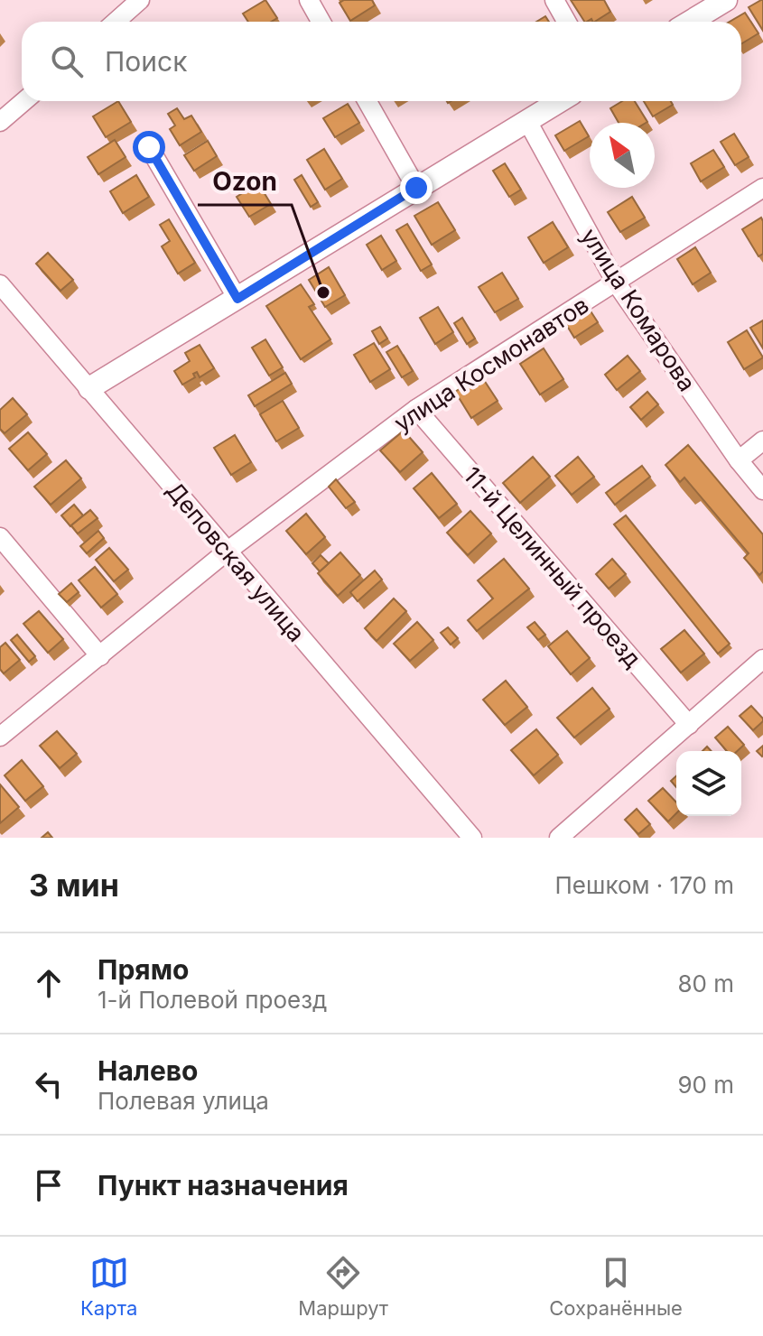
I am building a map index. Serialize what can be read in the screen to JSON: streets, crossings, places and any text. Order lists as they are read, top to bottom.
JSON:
{
  "streets": {
    "street": [
      "улица Комарова",
      "улица Космонавтов",
      "Деповская улица",
      "11-й Целинный проезд"
    ]
  },
  "crossings": [
    ["улица Комарова", "улица Космонавтов"],
    ["улица Космонавтов", "Деповская улица"],
    ["улица Космонавтов", "11-й Целинный проезд"]
  ],
  "places": ["Ozon"],
  "north": "top left",
  "page": {
    "search": "Поиск",
    "heading": ["3 мин", "Пешком · 170 m"],
    "list": [
      ["Прямо", "1-й Полевой проезд", "80 m"],
      ["Налево", "Полевая улица", "90 m"],
      "Пункт назначения"
    ],
    "nav": ["Карта", "Маршрут", "Сохранённые"]
  }
}
